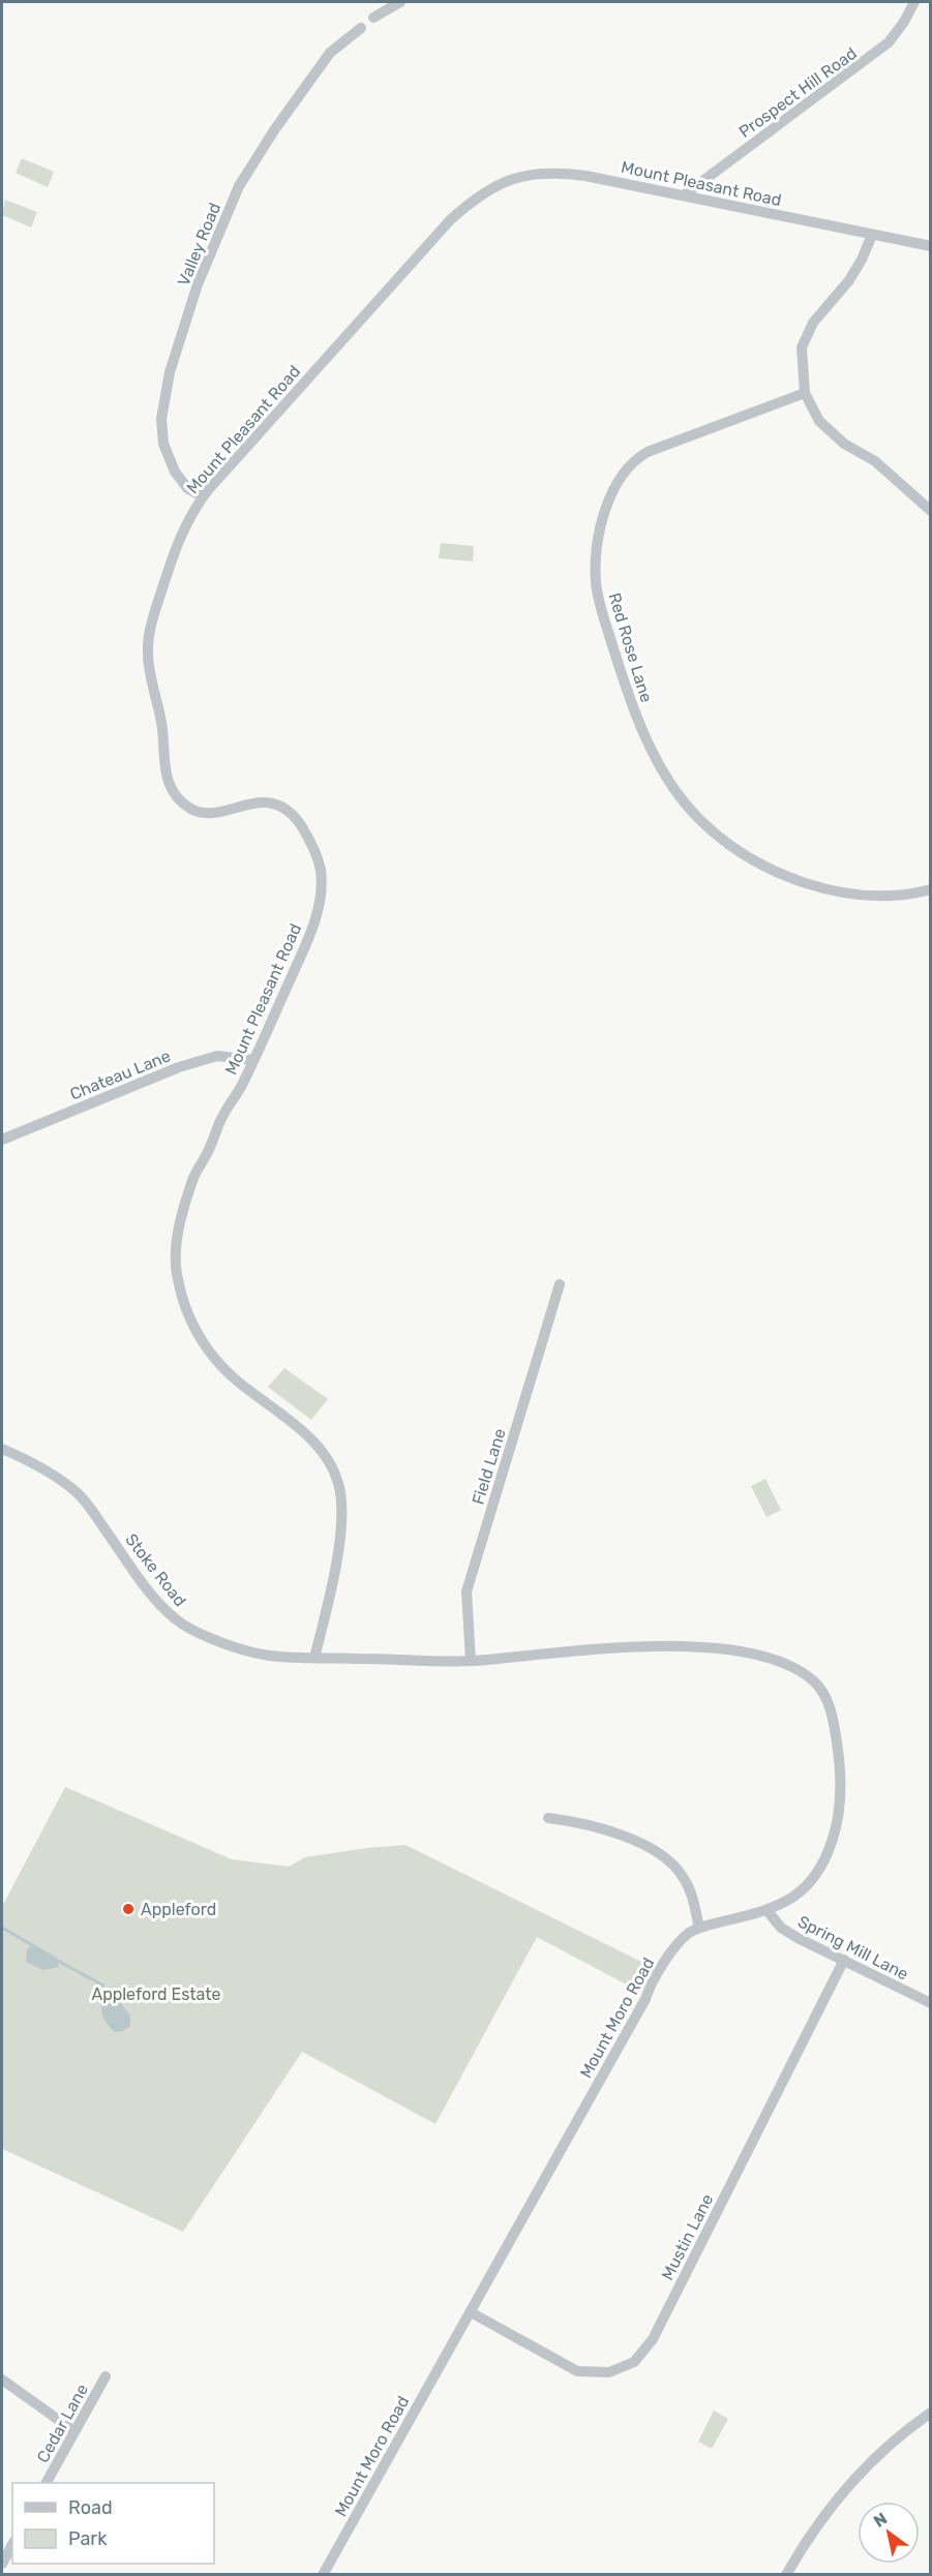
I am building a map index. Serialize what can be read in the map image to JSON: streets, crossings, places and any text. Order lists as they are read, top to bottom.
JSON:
{
  "streets": {
    "street": [
      "Prospect Hill Road",
      "Mount Pleasant Road",
      "Valley Road",
      "Red Rose Lane",
      "Chateau Lane",
      "Field Lane",
      "Stoke Road",
      "Spring Mill Lane",
      "Mount Moro Road",
      "Mustin Lane",
      "Cedar Lane"
    ]
  },
  "crossings": [
    ["Prospect Hill Road", "Mount Pleasant Road"],
    ["Mount Pleasant Road", "Valley Road"],
    ["Mount Pleasant Road", "Chateau Lane"],
    ["Mount Pleasant Road", "Stoke Road"],
    ["Mount Pleasant Road", "Mount Moro Road"],
    ["Field Lane", "Mount Moro Road"],
    ["Stoke Road", "Mount Moro Road"],
    ["Spring Mill Lane", "Mount Moro Road"],
    ["Spring Mill Lane", "Mustin Lane"],
    ["Mount Moro Road", "Mustin Lane"]
  ],
  "parks": ["Appleford Estate"],
  "places": ["Appleford"],
  "legend": ["Road", "Park"],
  "north": "top left"
}
